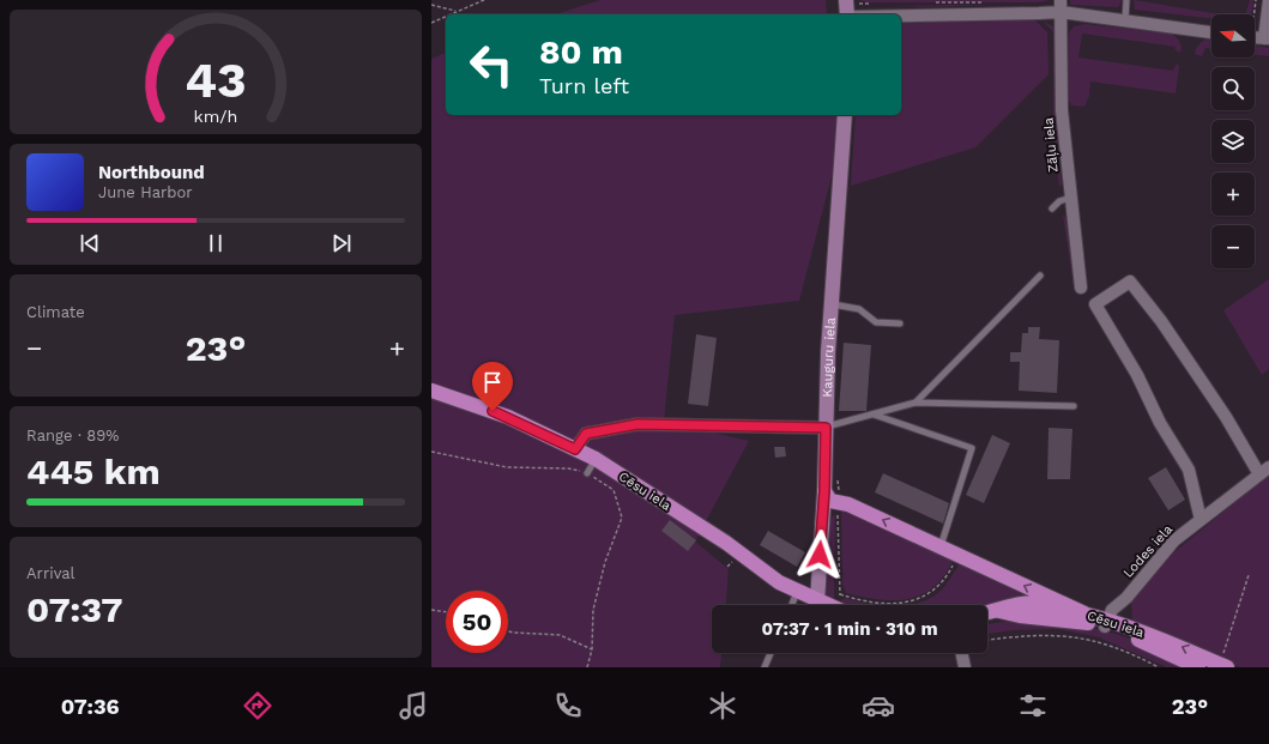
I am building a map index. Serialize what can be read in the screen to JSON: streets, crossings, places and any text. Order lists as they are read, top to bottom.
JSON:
{
  "streets": {
    "main road": ["Kauguru iela", "Cēsu iela"],
    "street": ["Zāļu iela", "Lodes iela"]
  },
  "crossings": [
    ["Kauguru iela", "Cēsu iela"],
    ["Cēsu iela", "Lodes iela"]
  ],
  "north": "left",
  "page": {
    "map_buttons": ["+", "−"],
    "turn": ["80 m", "Turn left"],
    "song": ["Northbound", "June Harbor"],
    "tile": [
      "Climate",
      ["Range · 89%", "445 km"],
      ["Arrival", "07:37"]
    ],
    "heat": ["−", "23°", "+"],
    "limit": "50",
    "trip": "07:37 · 1 min · 310 m",
    "tabs": ["07:36", "23°"],
    "gauge": ["43", "km/h"]
  }
}
